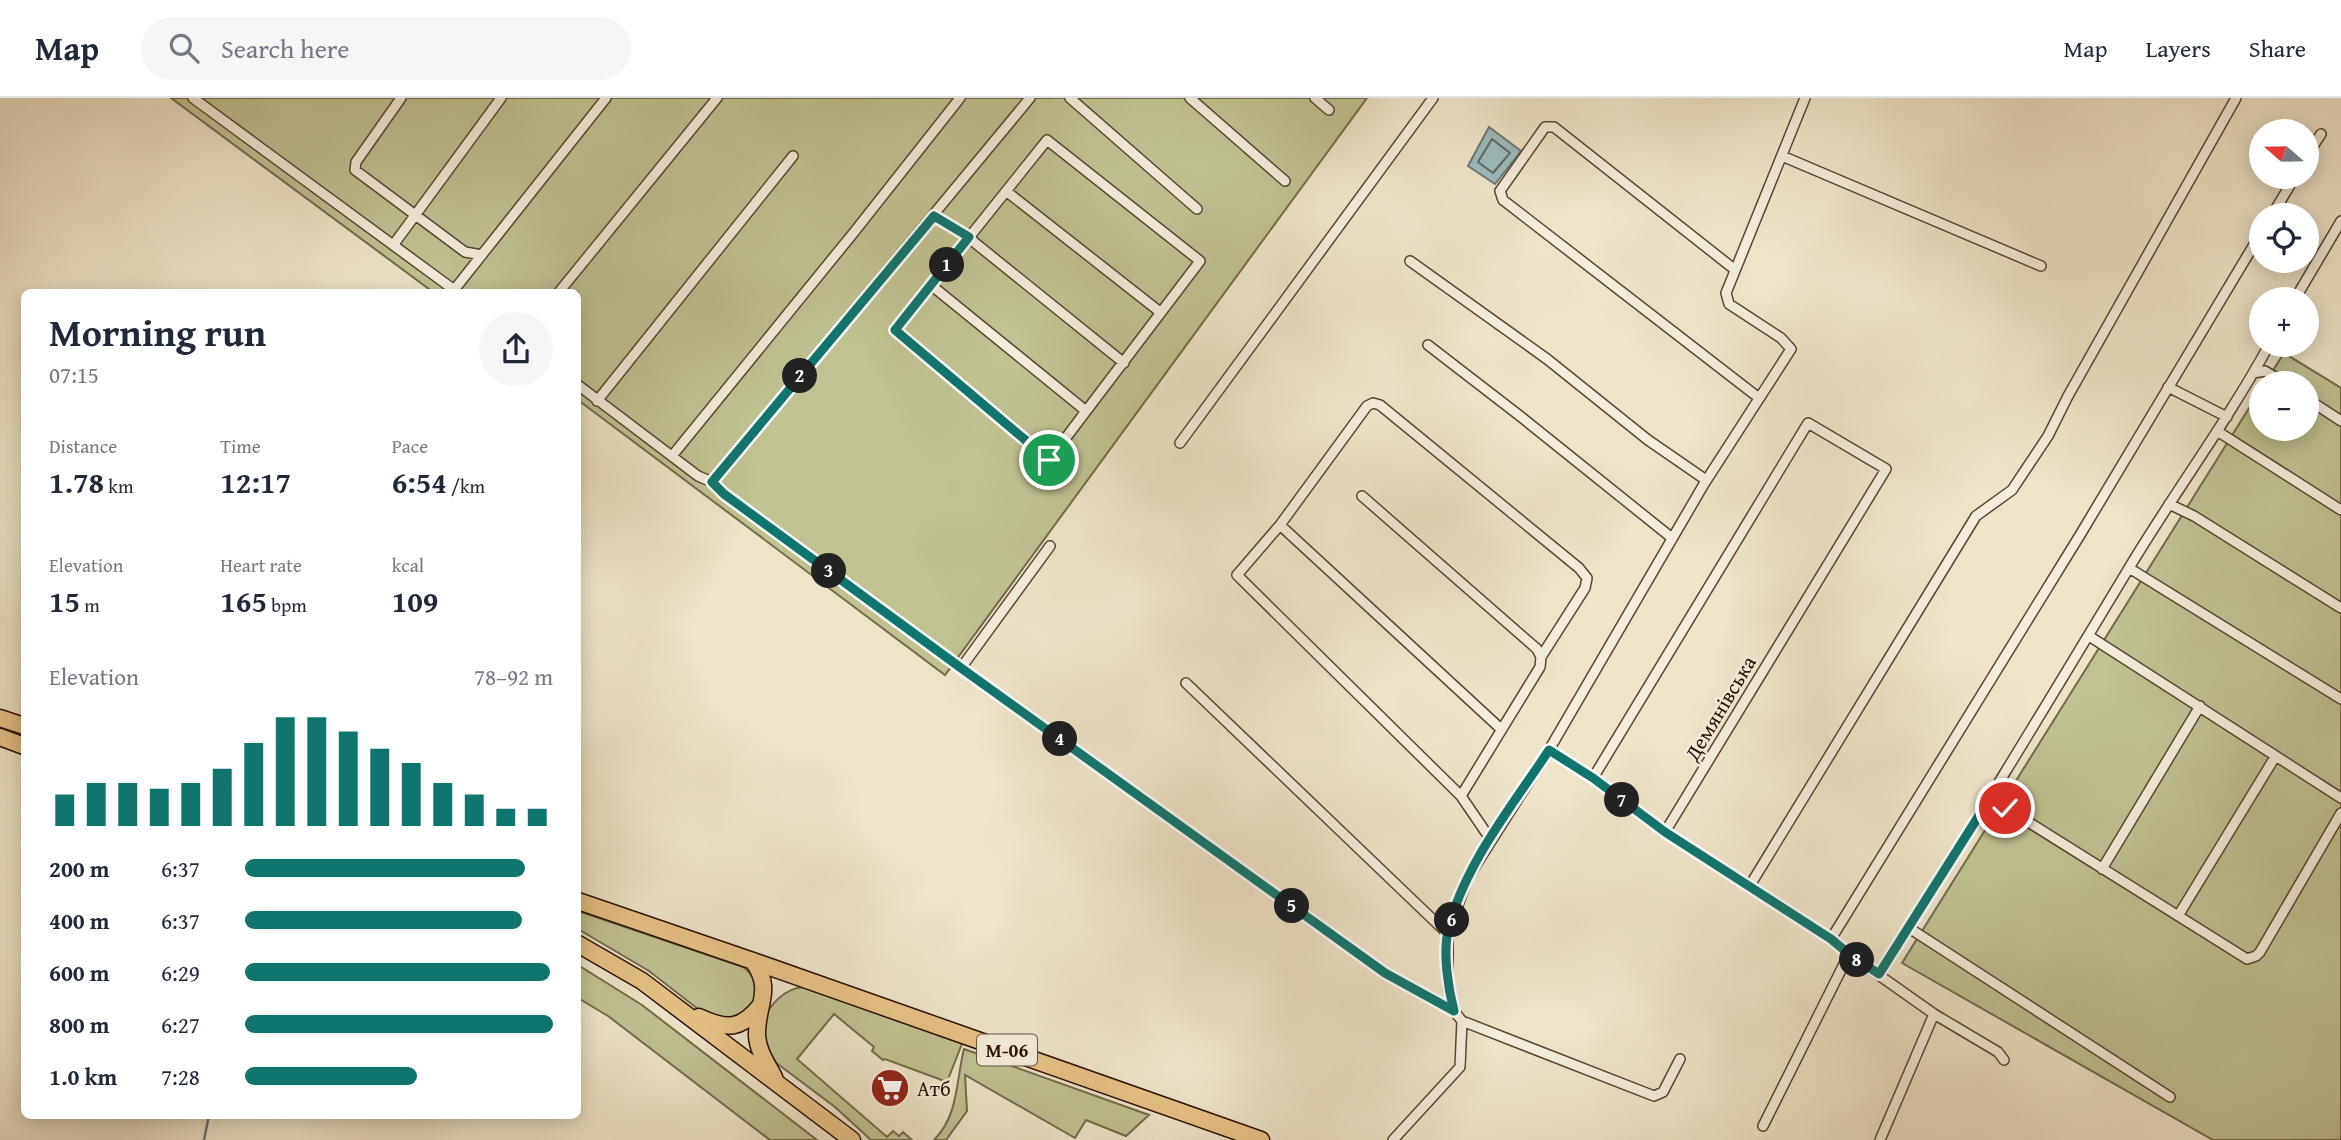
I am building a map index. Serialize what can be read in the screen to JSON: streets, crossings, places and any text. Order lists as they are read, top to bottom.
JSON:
{
  "streets": {
    "highway": ["М-06"],
    "street": ["Демянівська"]
  },
  "places": {
    "supermarket": ["Атб"]
  },
  "north": "left",
  "page": {
    "header": "Map",
    "search": "Search here",
    "nav": ["Map", "Layers", "Share"],
    "map_buttons": ["+", "−"],
    "pins": [
      "1",
      "2",
      "3",
      "4",
      "7",
      "5",
      "6",
      "8"
    ],
    "heading": ["Morning run", "07:15"],
    "stats": [
      ["Distance", "1.78 km"],
      ["Time", "12:17"],
      ["Pace", "6:54 /km"],
      ["Elevation", "15 m"],
      ["Heart rate", "165 bpm"],
      ["kcal", "109"]
    ],
    "chart": ["Elevation", "78–92 m"],
    "list": [
      {
        "name": "200 m",
        "note": "6:37"
      },
      {
        "name": "400 m",
        "note": "6:37"
      },
      {
        "name": "600 m",
        "note": "6:29"
      },
      {
        "name": "800 m",
        "note": "6:27"
      },
      {
        "name": "1.0 km",
        "note": "7:28"
      }
    ]
  }
}
